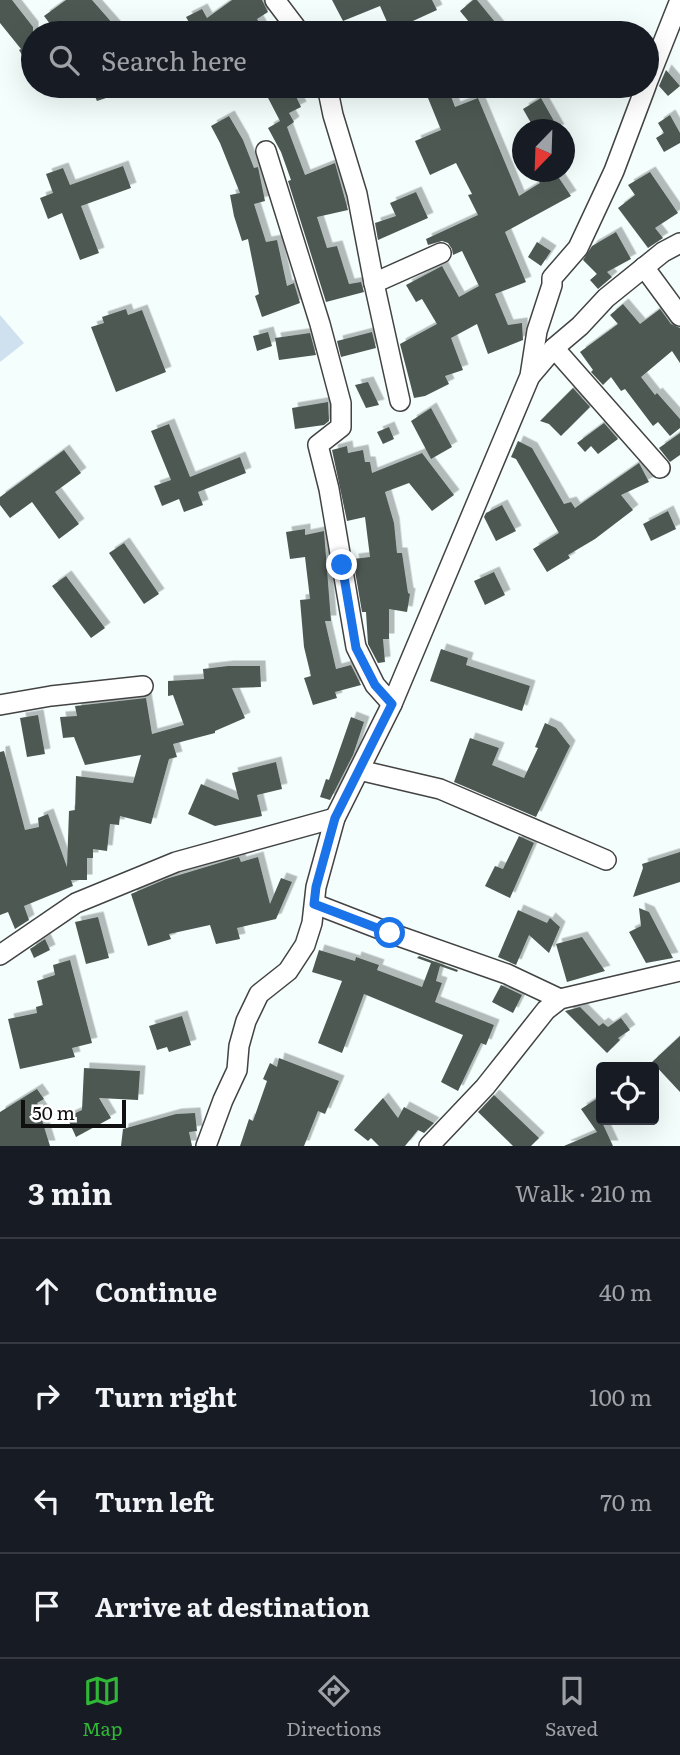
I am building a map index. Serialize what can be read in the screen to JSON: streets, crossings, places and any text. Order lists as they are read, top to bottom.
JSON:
{
  "scale_bar": "50 m",
  "north": "bottom left",
  "page": {
    "search": "Search here",
    "scale": "50 m",
    "heading": ["3 min", "Walk · 210 m"],
    "list": [
      ["Continue", "40 m"],
      ["Turn right", "100 m"],
      ["Turn left", "70 m"],
      "Arrive at destination"
    ],
    "nav": ["Map", "Directions", "Saved"]
  }
}
